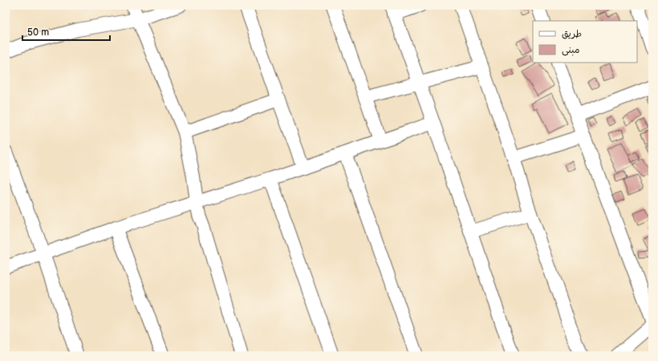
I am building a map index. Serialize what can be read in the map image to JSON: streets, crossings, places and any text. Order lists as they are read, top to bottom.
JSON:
{
  "legend": ["طريق", "مبنى"],
  "scale_bar": "50 m"
}
